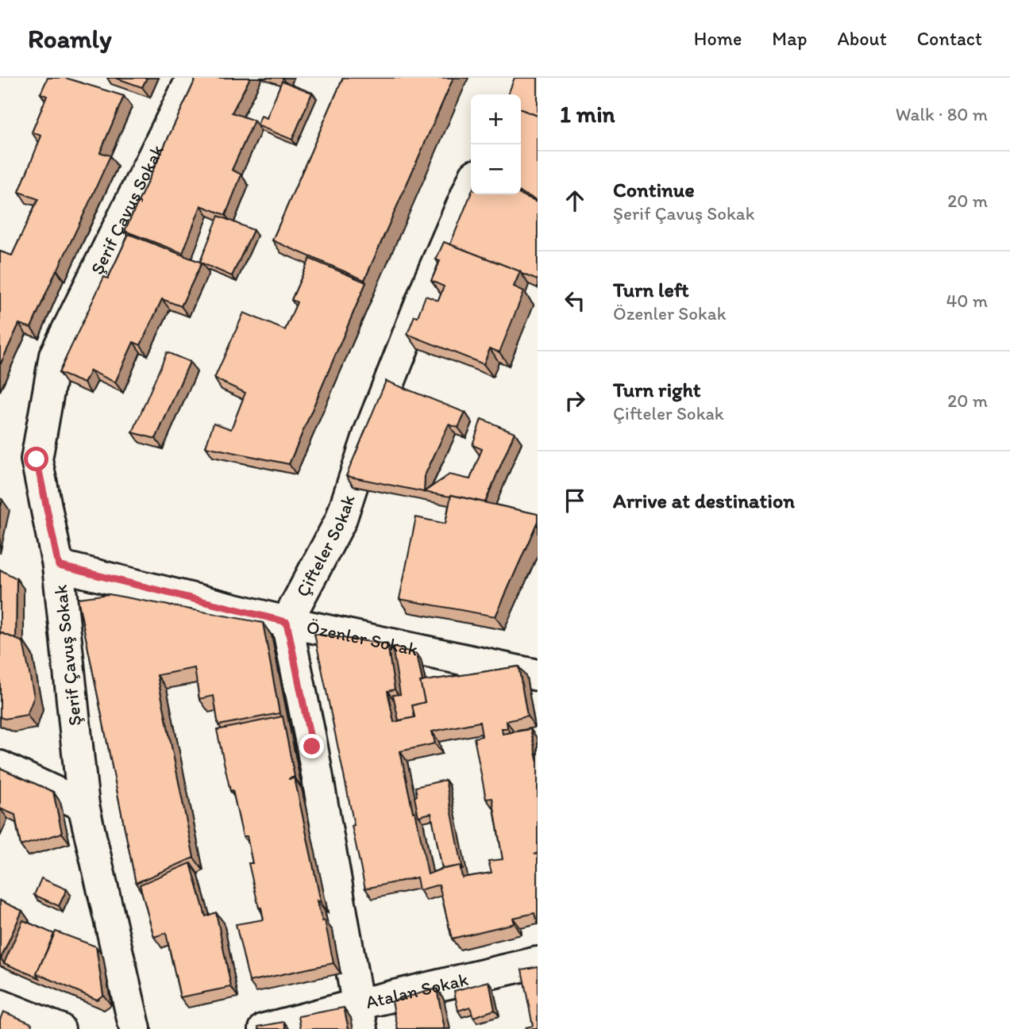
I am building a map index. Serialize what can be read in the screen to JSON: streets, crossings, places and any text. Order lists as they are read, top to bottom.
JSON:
{
  "streets": {
    "street": [
      "Şerif Çavuş Sokak",
      "Çifteler Sokak",
      "Özenler Sokak",
      "Atalan Sokak"
    ]
  },
  "crossings": [
    ["Şerif Çavuş Sokak", "Özenler Sokak"],
    ["Çifteler Sokak", "Özenler Sokak"]
  ],
  "page": {
    "header": "Roamly",
    "nav": [
      "Home",
      "Map",
      "About",
      "Contact"
    ],
    "heading": ["1 min", "Walk · 80 m"],
    "map_buttons": ["+", "−"],
    "list": [
      ["Continue", "Şerif Çavuş Sokak", "20 m"],
      ["Turn left", "Özenler Sokak", "40 m"],
      ["Turn right", "Çifteler Sokak", "20 m"],
      "Arrive at destination"
    ]
  }
}
